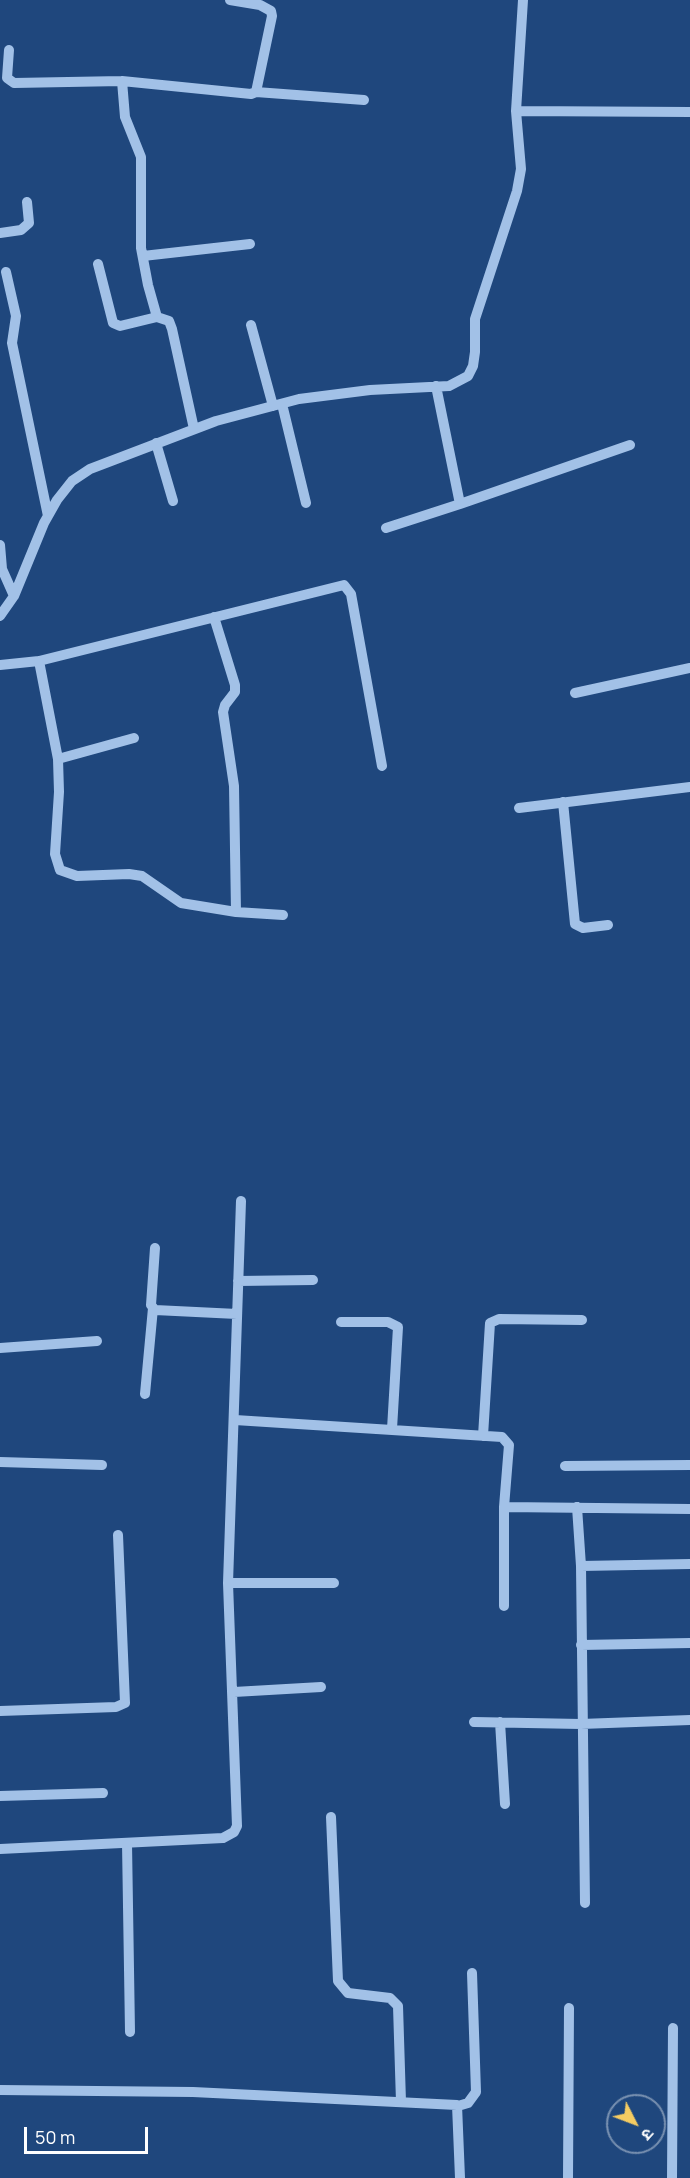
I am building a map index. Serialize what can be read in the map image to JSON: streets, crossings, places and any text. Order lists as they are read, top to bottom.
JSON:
{
  "scale_bar": "50 m",
  "north": "bottom right"
}
